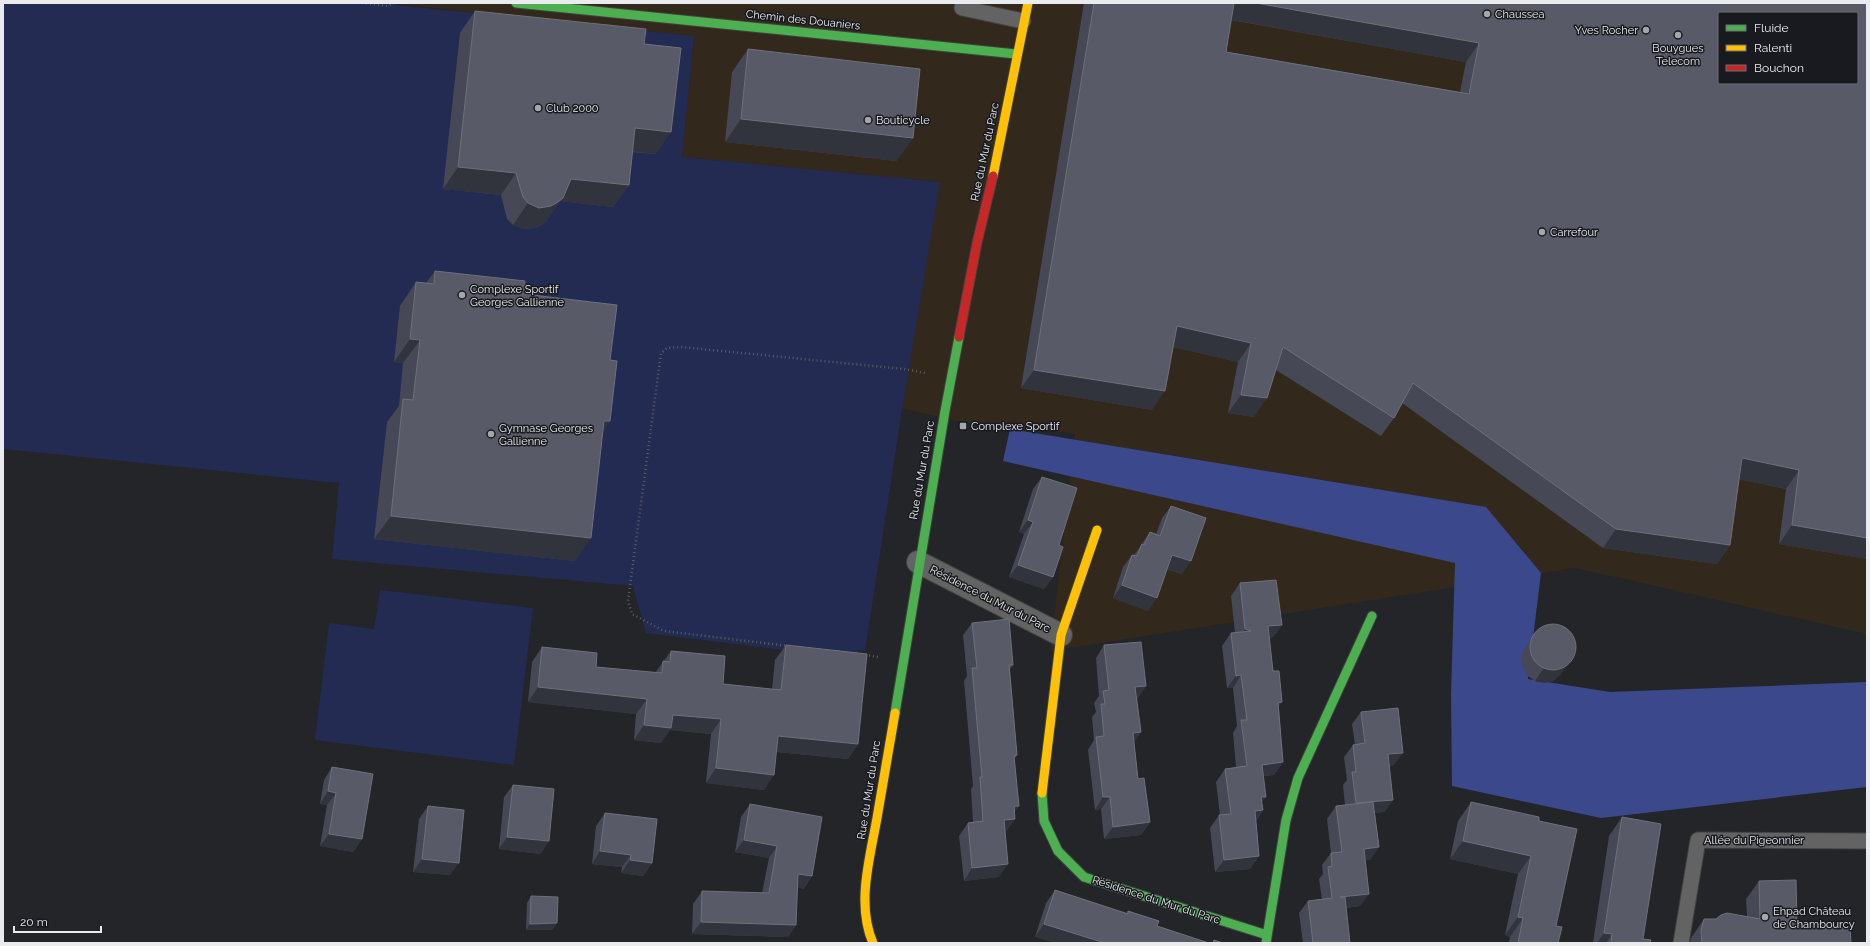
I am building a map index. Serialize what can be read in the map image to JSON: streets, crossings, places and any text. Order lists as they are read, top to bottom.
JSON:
{
  "streets": {
    "street": ["Chemin des Douaniers", "Rue du Mur du Parc", "Résidence du Mur du Parc"],
    "lane": ["Allée du Pigeonnier"]
  },
  "crossings": [
    ["Chemin des Douaniers", "Rue du Mur du Parc"],
    ["Rue du Mur du Parc", "Résidence du Mur du Parc"]
  ],
  "places": {
    "other": [
      "Chaussea",
      "Yves Rocher",
      "Bouygues Telecom",
      "Club 2000",
      "Bouticycle",
      "Carrefour",
      "Complexe Sportif Georges Gallienne",
      "Gymnase Georges Gallienne",
      "Ehpad Château de Chambourcy"
    ],
    "transit": ["Complexe Sportif"]
  },
  "legend": ["Fluide", "Ralenti", "Bouchon"],
  "scale_bar": "20 m"
}
